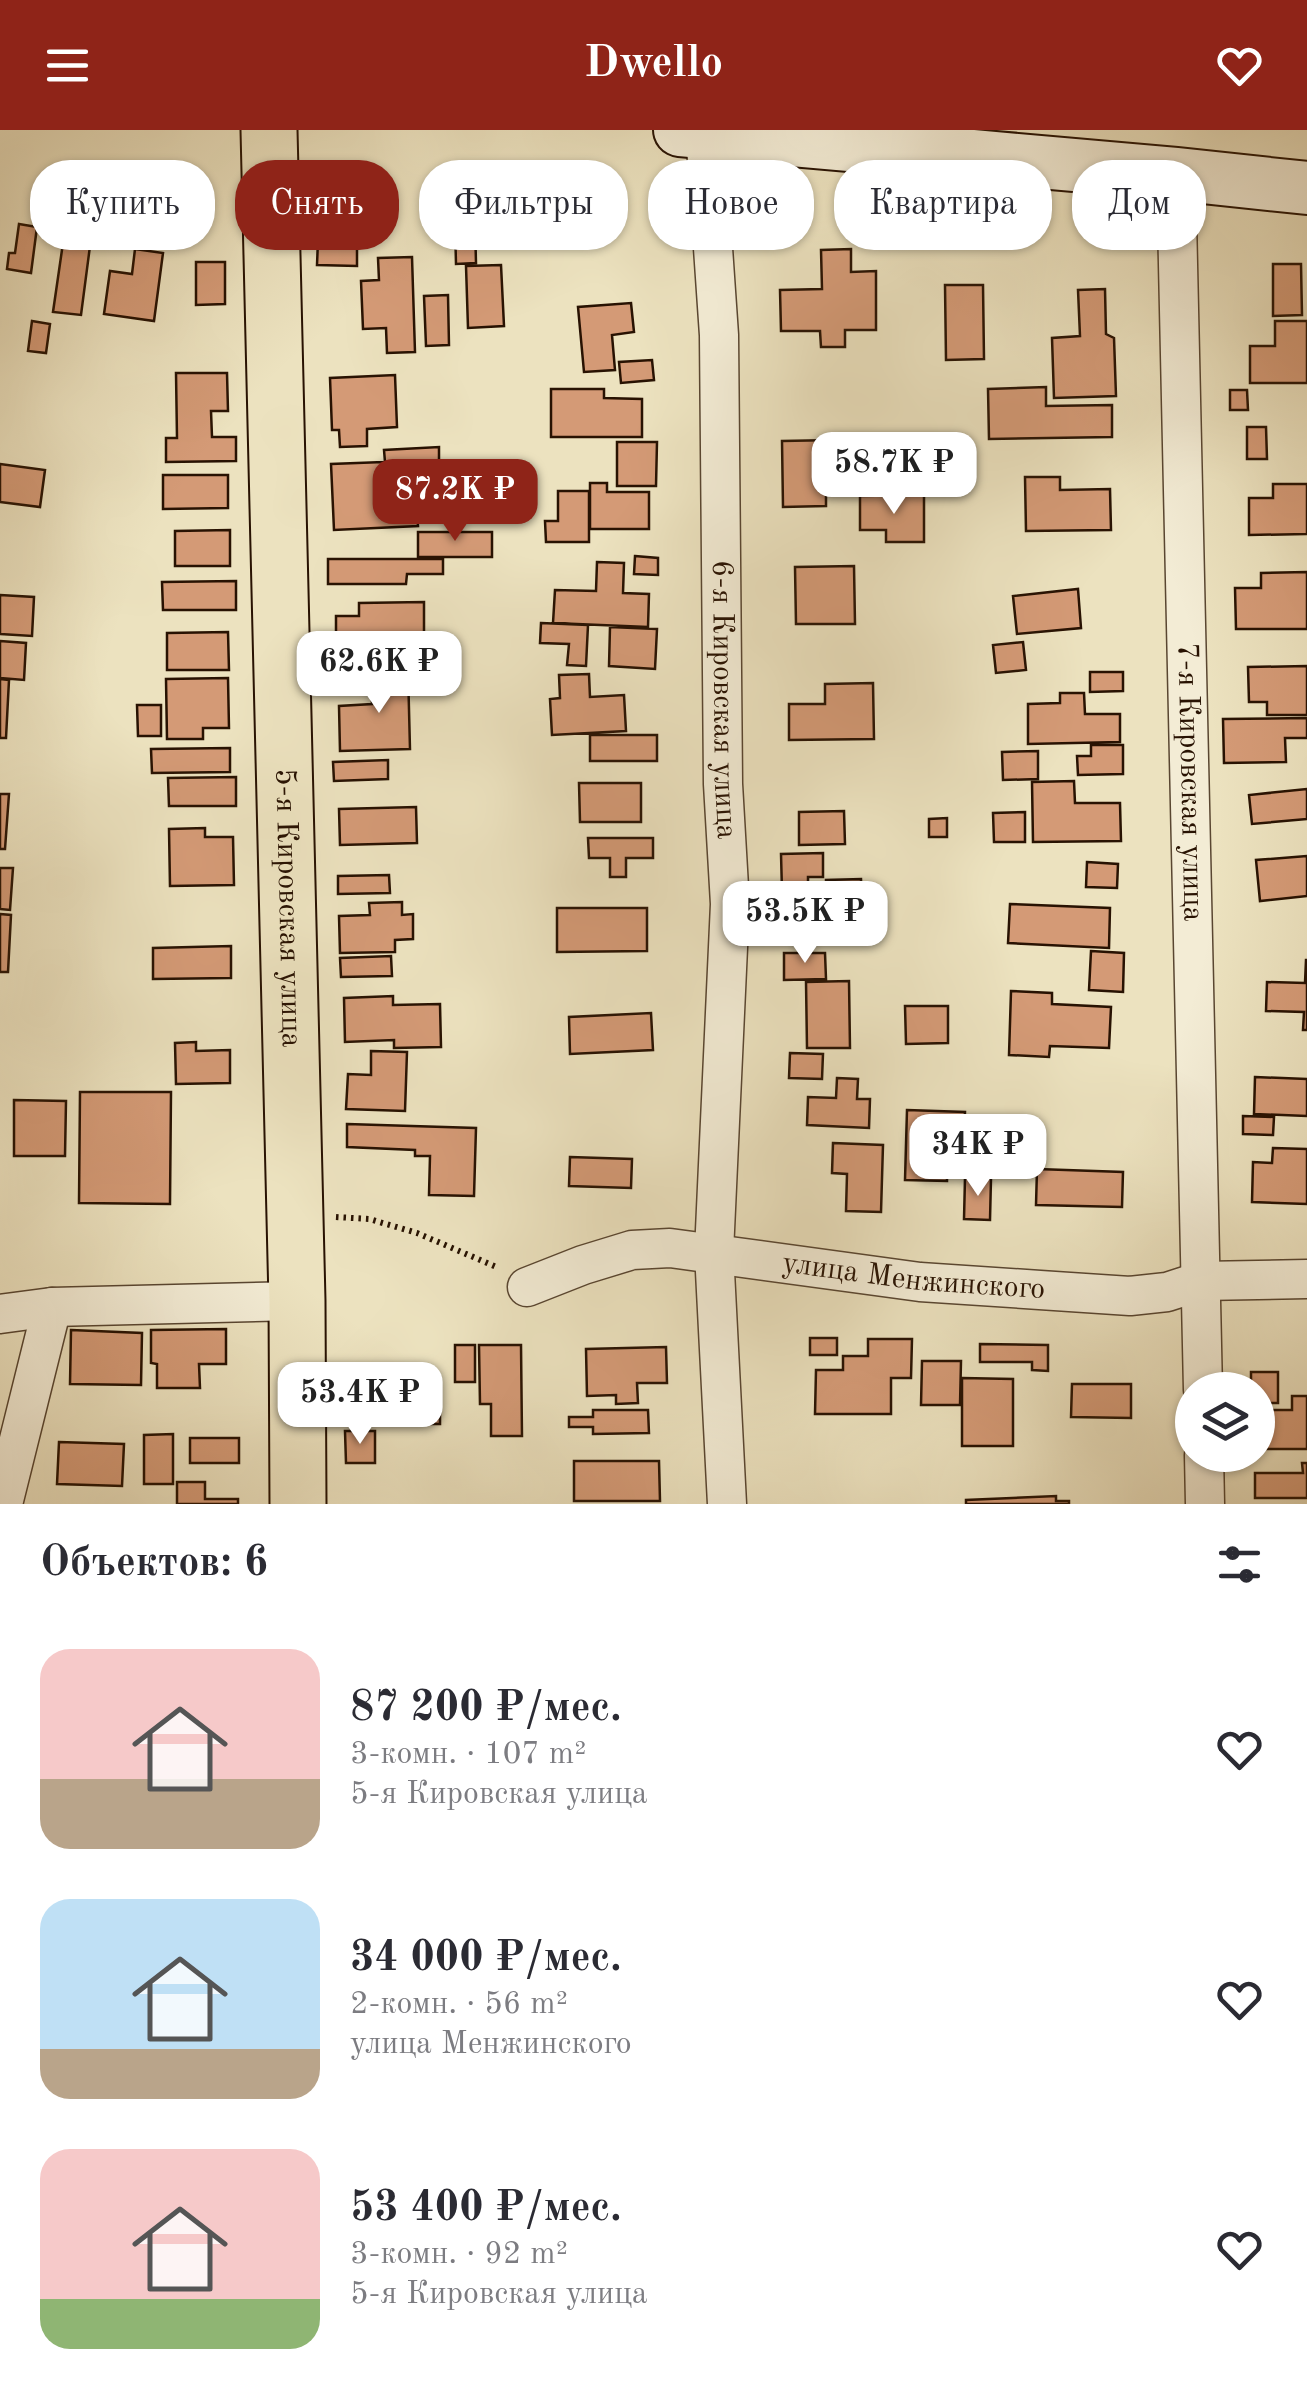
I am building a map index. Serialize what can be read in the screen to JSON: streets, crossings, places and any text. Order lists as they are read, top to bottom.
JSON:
{
  "streets": {
    "main road": ["5-я Кировская улица"],
    "street": ["6-я Кировская улица", "7-я Кировская улица", "улица Менжинского"]
  },
  "crossings": [
    ["6-я Кировская улица", "улица Менжинского"],
    ["7-я Кировская улица", "улица Менжинского"]
  ],
  "page": {
    "header": "Dwello",
    "chip": [
      "Купить",
      "Снять",
      "Фильтры",
      "Новое",
      "Квартира",
      "Дом"
    ],
    "price": [
      "58.7K ₽",
      "87.2K ₽",
      "62.6K ₽",
      "53.5K ₽",
      "34K ₽",
      "53.4K ₽"
    ],
    "heading": "Объектов: 6",
    "list": [
      {
        "name": "87 200 ₽/мес.",
        "note": "3-комн. · 107 m² · 5-я Кировская улица"
      },
      {
        "name": "34 000 ₽/мес.",
        "note": "2-комн. · 56 m² · улица Менжинского"
      },
      {
        "name": "53 400 ₽/мес.",
        "note": "3-комн. · 92 m² · 5-я Кировская улица"
      }
    ]
  }
}
